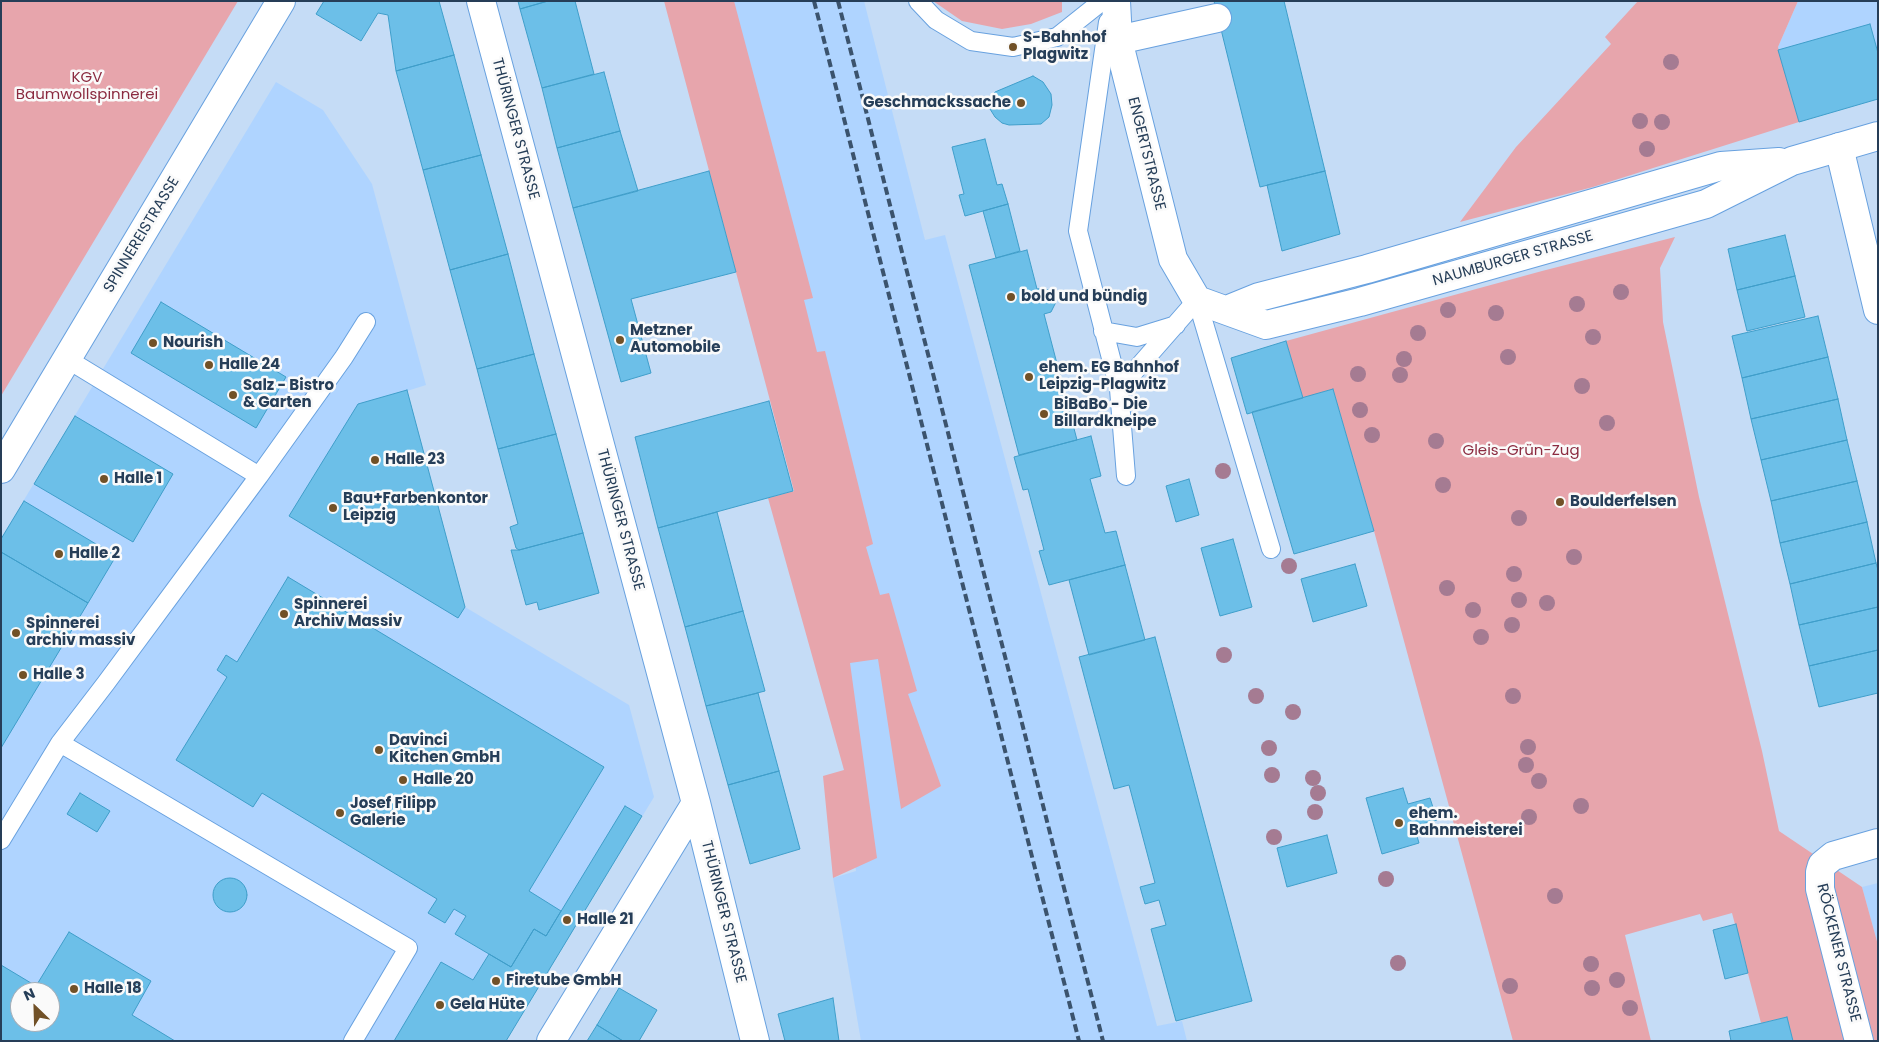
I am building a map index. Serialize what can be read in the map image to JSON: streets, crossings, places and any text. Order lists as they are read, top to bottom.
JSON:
{
  "streets": {
    "street": [
      "THÜRINGER STRASSE",
      "ENGERTSTRASSE",
      "SPINNEREISTRASSE",
      "RÖCKENER STRASSE"
    ]
  },
  "parks": ["KGV Baumwollspinnerei", "Gleis-Grün-Zug"],
  "places": [
    "S-Bahnhof Plagwitz",
    "Geschmackssache",
    "bold und bündig",
    "Metzner Automobile",
    "Nourish",
    "Halle 24",
    "ehem. EG Bahnhof Leipzig-Plagwitz",
    "Salz - Bistro & Garten",
    "BiBaBo - Die Billardkneipe",
    "Halle 23",
    "Halle 1",
    "Boulderfelsen",
    "Bau+Farbenkontor Leipzig",
    "Halle 2",
    "Spinnerei Archiv Massiv",
    "Spinnerei archiv massiv",
    "Halle 3",
    "Davinci Kitchen GmbH",
    "Halle 20",
    "Josef Filipp Galerie",
    "ehem. Bahnmeisterei",
    "Halle 21",
    "Firetube GmbH",
    "Halle 18",
    "Gela Hüte"
  ],
  "north": "top left"
}
